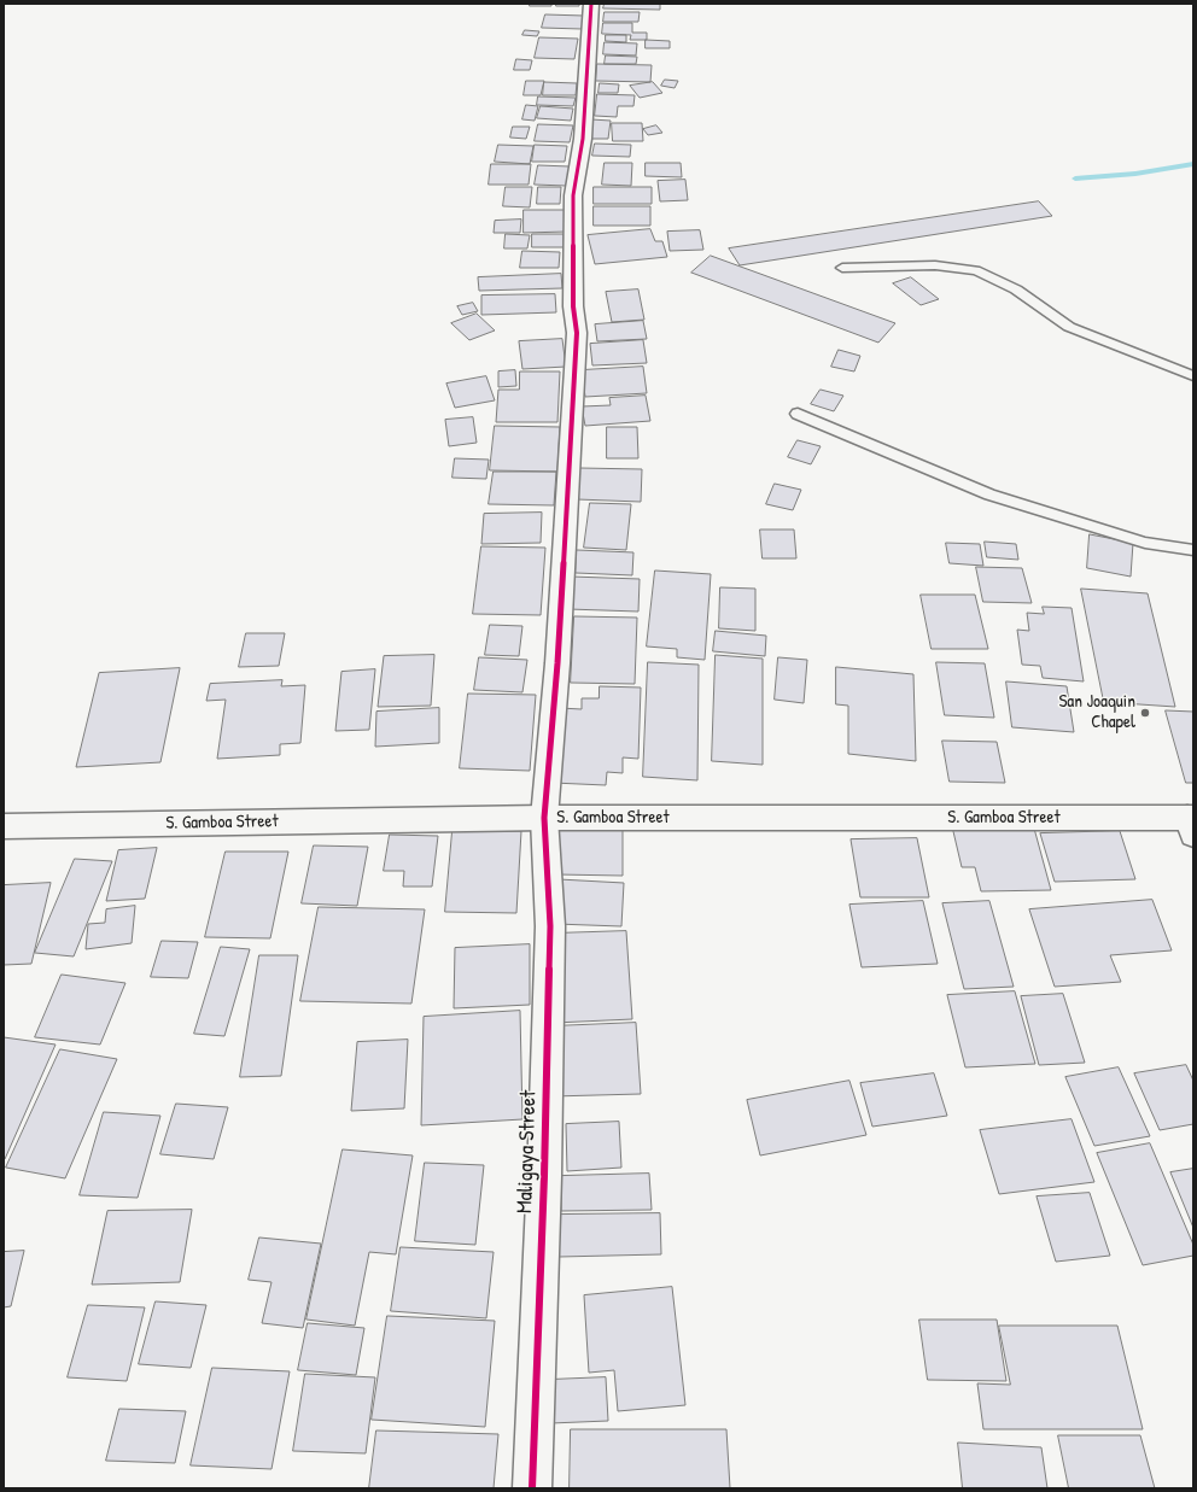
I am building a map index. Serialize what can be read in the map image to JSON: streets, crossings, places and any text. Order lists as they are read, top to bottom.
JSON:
{
  "streets": {
    "street": ["S. Gamboa Street", "Maligaya Street"]
  },
  "crossings": [
    ["S. Gamboa Street", "Maligaya Street"]
  ],
  "places": ["San Joaquin Chapel"]
}
